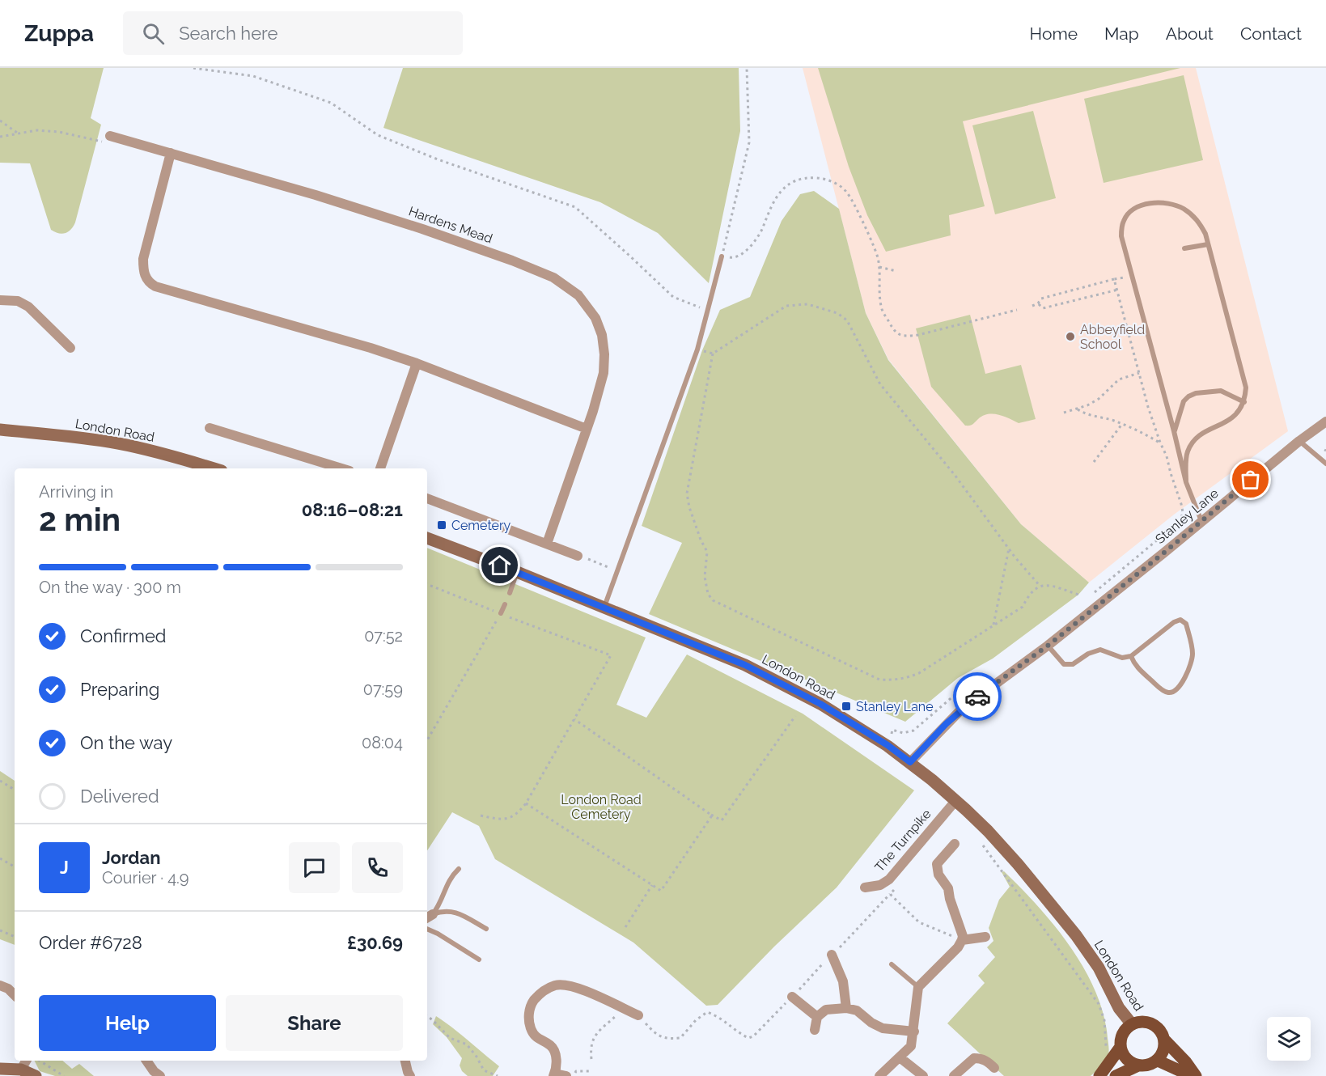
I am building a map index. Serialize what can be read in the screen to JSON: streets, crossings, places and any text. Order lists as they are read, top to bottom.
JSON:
{
  "streets": {
    "main road": ["London Road"],
    "street": ["Hardens Mead", "Stanley Lane", "The Turnpike"]
  },
  "crossings": [
    ["London Road", "Stanley Lane"],
    ["London Road", "The Turnpike"]
  ],
  "parks": ["London Road Cemetery"],
  "places": {
    "other": ["Abbeyfield School"],
    "transit": ["Cemetery", "Stanley Lane"]
  },
  "page": {
    "header": "Zuppa",
    "search": "Search here",
    "nav": [
      "Home",
      "Map",
      "About",
      "Contact"
    ],
    "heading": ["2 min", "Arriving in", "08:16–08:21"],
    "panel": [
      "Jordan",
      "Courier · 4.9",
      "Order #6728",
      "£30.69"
    ],
    "bar": "On the way · 300 m",
    "list": [
      ["Confirmed", "07:52"],
      ["Preparing", "07:59"],
      ["On the way", "08:04"],
      "Delivered"
    ],
    "round": "J",
    "buttons": ["Help", "Share"]
  }
}
